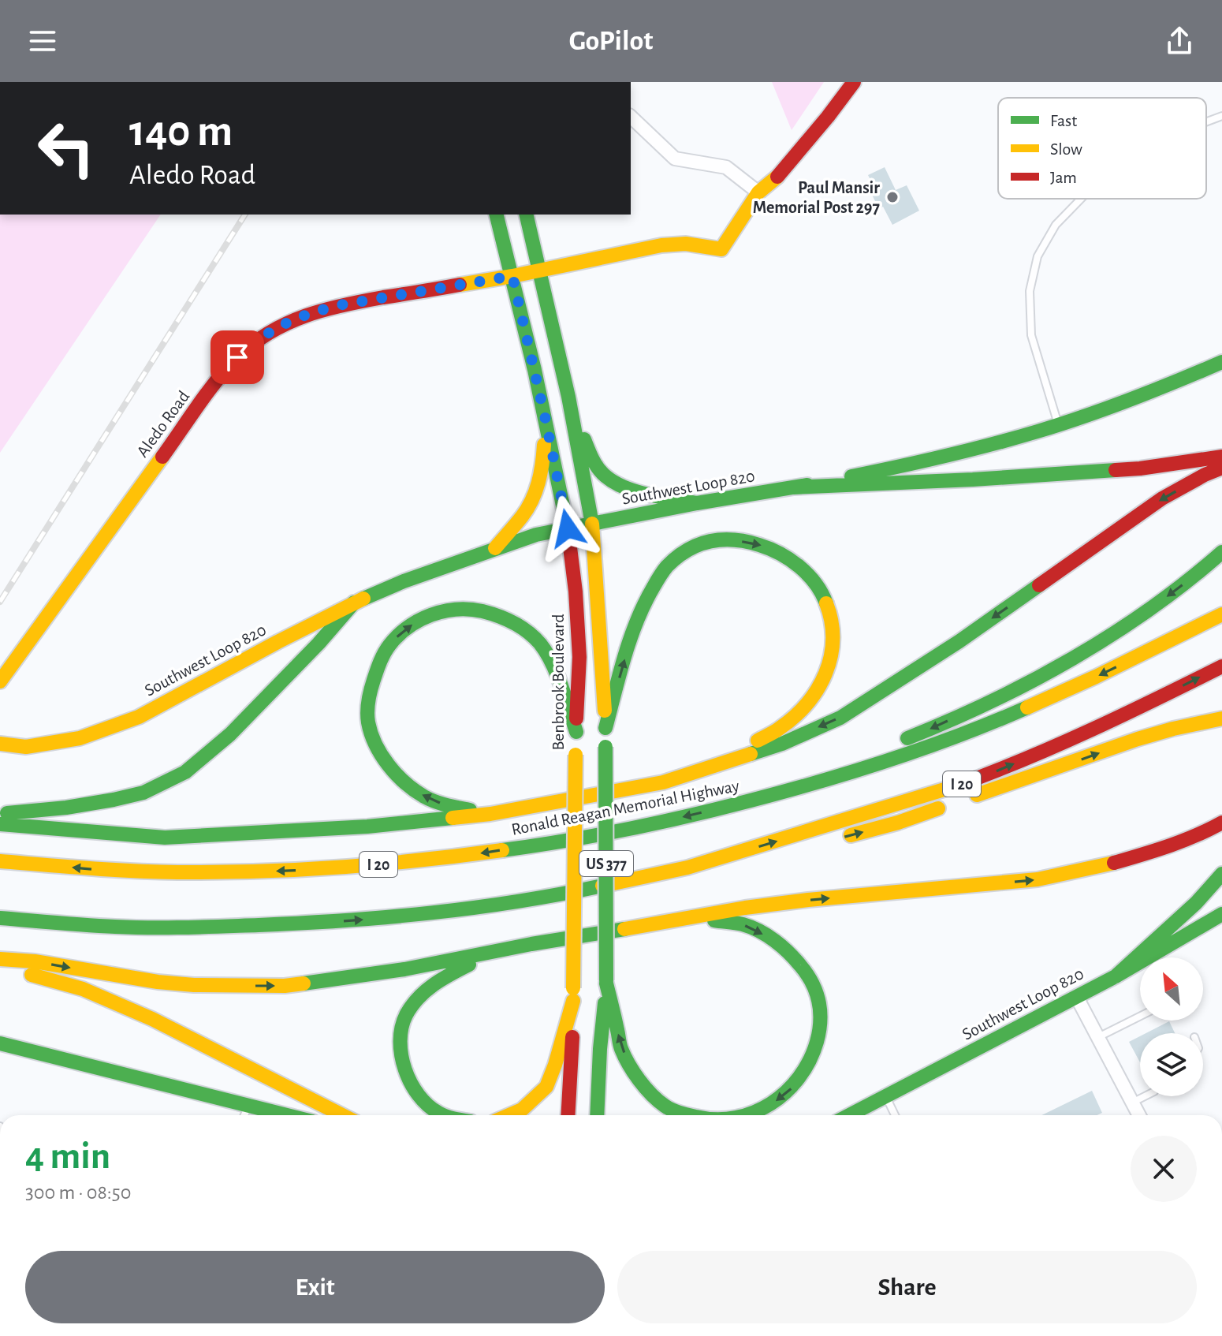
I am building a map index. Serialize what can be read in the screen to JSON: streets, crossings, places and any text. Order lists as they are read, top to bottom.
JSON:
{
  "streets": {
    "main road": [
      "Aledo Road",
      "Southwest Loop 820",
      "Benbrook Boulevard",
      "I 20",
      "Ronald Reagan Memorial Highway",
      "US 377"
    ]
  },
  "crossings": [
    ["Aledo Road", "Benbrook Boulevard"],
    ["Aledo Road", "US 377"],
    ["Southwest Loop 820", "Benbrook Boulevard"],
    ["Southwest Loop 820", "US 377"]
  ],
  "places": ["Paul Mansir Memorial Post 297"],
  "legend": ["Fast", "Slow", "Jam"],
  "north": "top left",
  "page": {
    "header": "GoPilot",
    "turn": ["140 m", "Aledo Road"],
    "heading": ["4 min", "300 m · 08:50"],
    "buttons": ["Exit", "Share"]
  }
}
